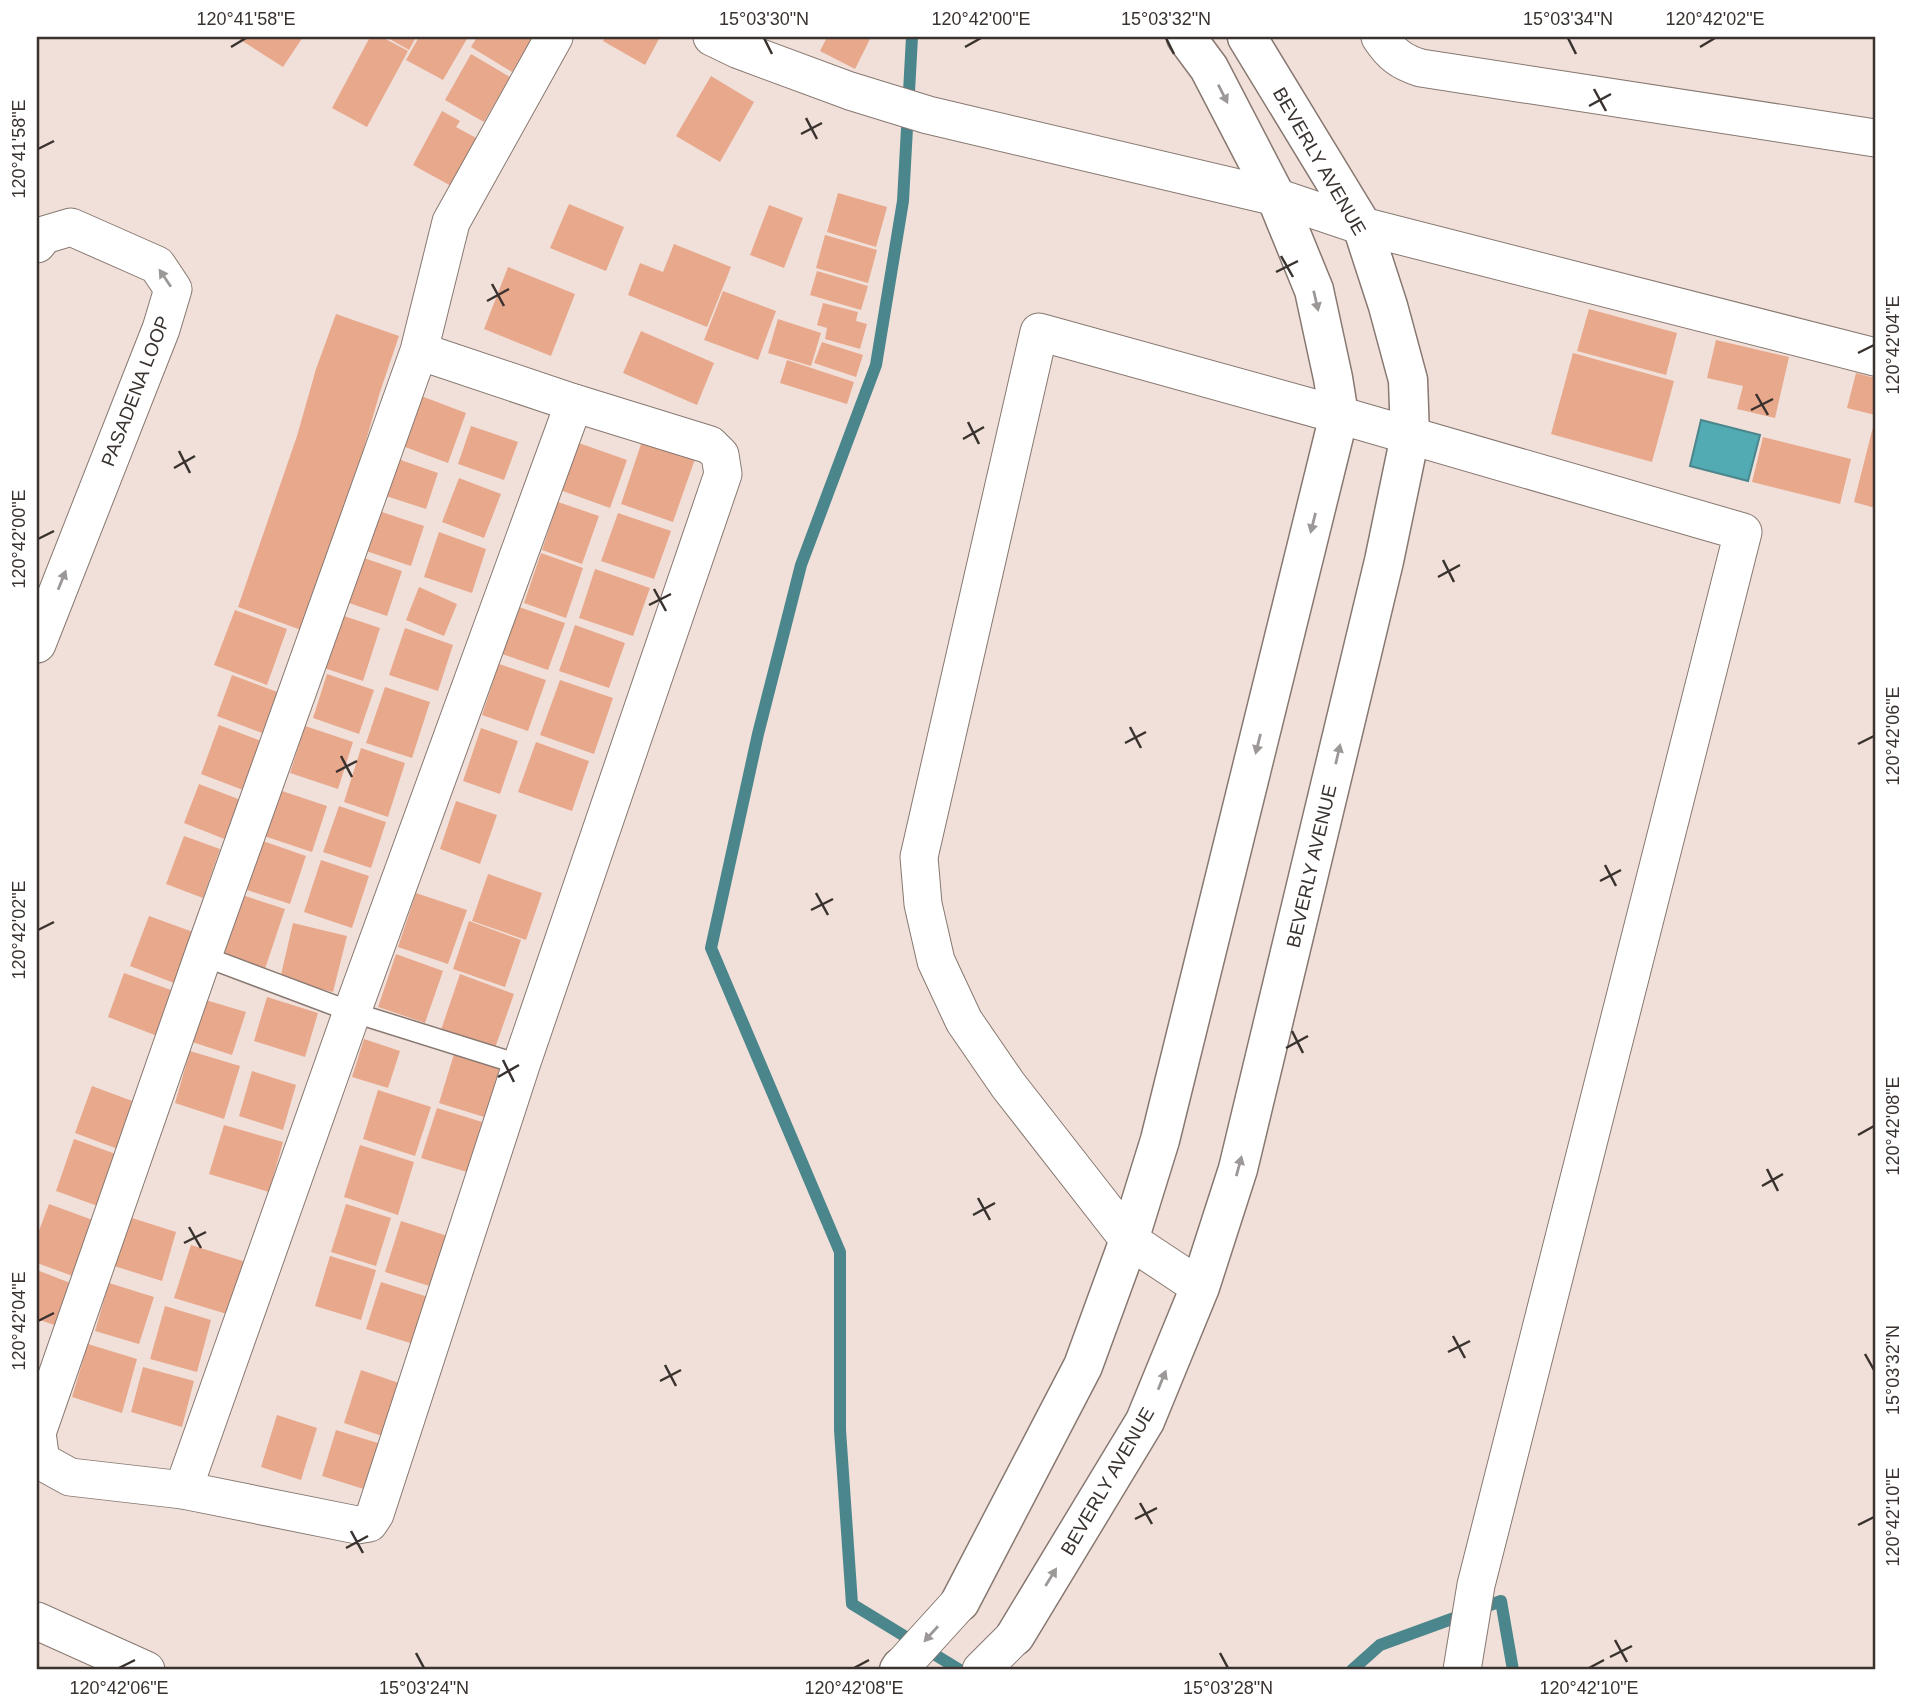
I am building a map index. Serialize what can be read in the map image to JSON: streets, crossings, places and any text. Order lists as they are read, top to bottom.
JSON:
{
  "streets": {
    "street": ["BEVERLY AVENUE", "PASADENA LOOP"]
  },
  "coordinates": [
    "120°41'58\"E",
    "15°03'30\"N",
    "120°42'00\"E",
    "15°03'32\"N",
    "15°03'34\"N",
    "120°42'02\"E",
    "120°42'04\"E",
    "120°42'06\"E",
    "120°42'08\"E",
    "120°42'10\"E",
    "15°03'24\"N",
    "15°03'28\"N"
  ]
}
